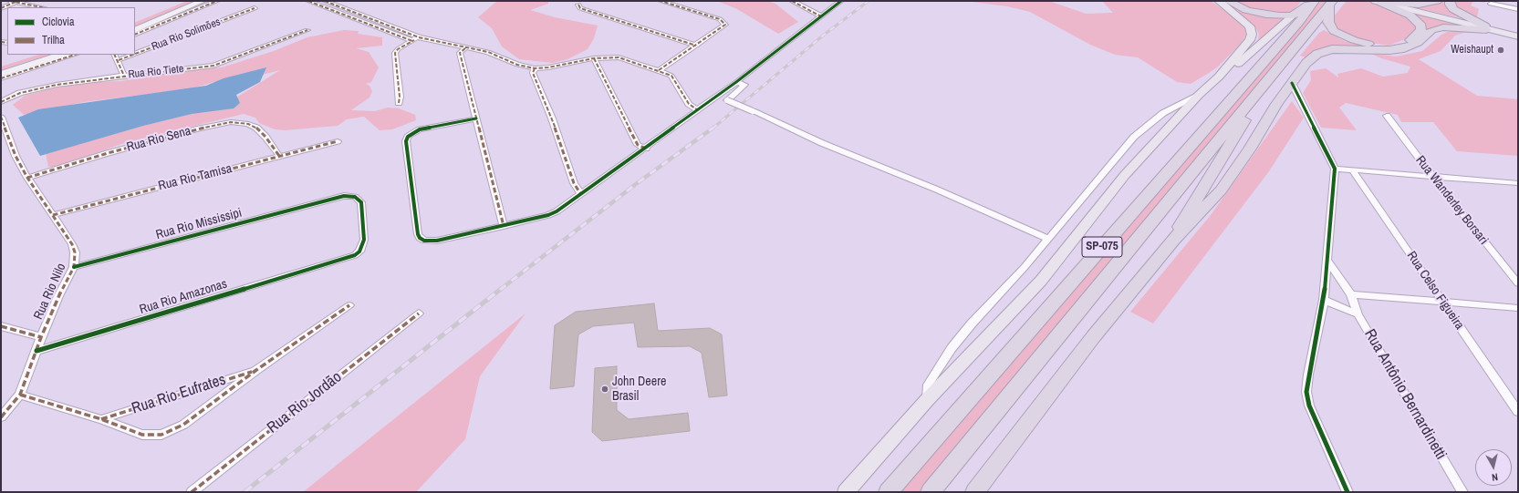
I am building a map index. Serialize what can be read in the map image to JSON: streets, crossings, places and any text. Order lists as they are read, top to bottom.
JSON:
{
  "streets": {
    "highway": ["SP-075"],
    "street": [
      "Rua Rio Solimões",
      "Rua Rio Tiete",
      "Rua Rio Sena",
      "Rua Rio Tamisa",
      "Rua Wanderley Borsari",
      "Rua Rio Mississipi",
      "Rua Celso Figueira",
      "Rua Rio Nilo",
      "Rua Rio Amazonas",
      "Rua Rio Eufrates",
      "Rua Antônio Bernardinetti",
      "Rua Rio Jordão"
    ]
  },
  "crossings": [
    ["Rua Rio Sena", "Rua Rio Tamisa"],
    ["Rua Rio Sena", "Rua Rio Nilo"],
    ["Rua Rio Tamisa", "Rua Rio Nilo"],
    ["Rua Rio Mississipi", "Rua Rio Nilo"],
    ["Rua Rio Mississipi", "Rua Rio Amazonas"],
    ["Rua Rio Nilo", "Rua Rio Amazonas"],
    ["Rua Rio Nilo", "Rua Rio Eufrates"]
  ],
  "places": ["Weishaupt", "John Deere Brasil"],
  "legend": ["Ciclovia", "Trilha"],
  "north": "bottom"
}
